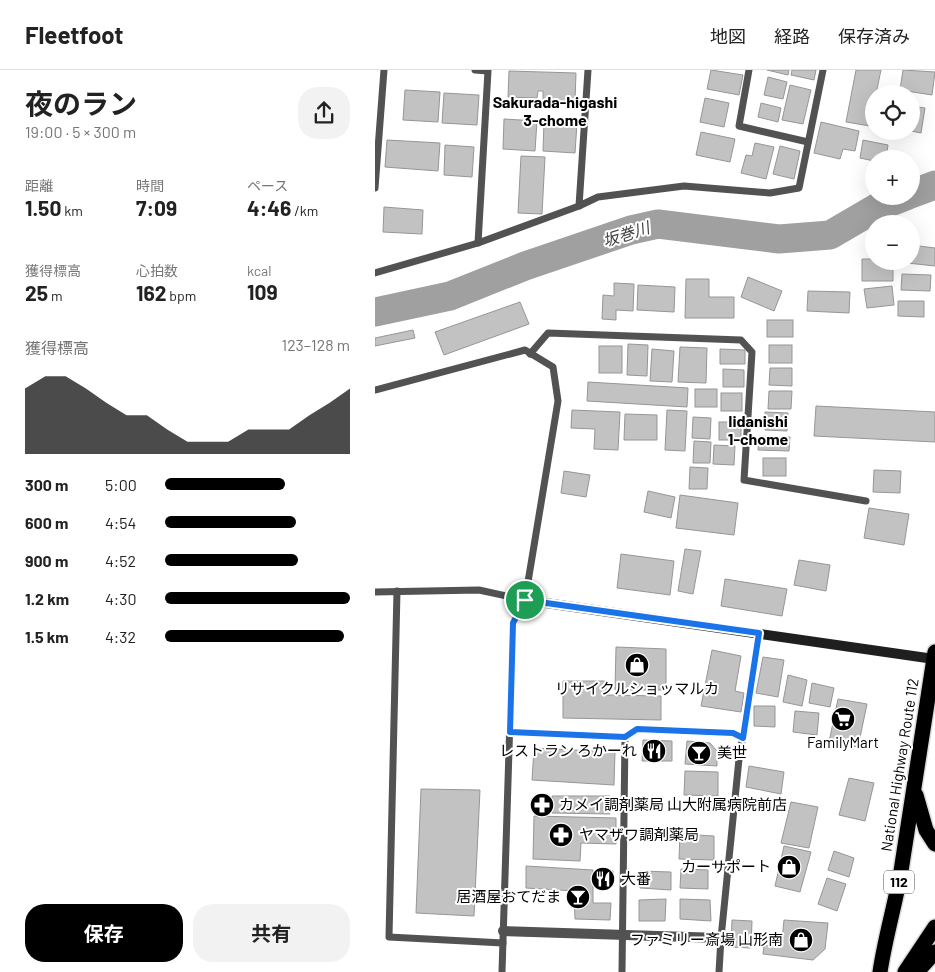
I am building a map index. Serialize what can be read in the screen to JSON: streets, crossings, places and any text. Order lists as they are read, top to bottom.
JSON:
{
  "streets": {
    "highway": ["National Highway Route 112", "112"]
  },
  "districts": ["Sakurada-higashi 3-chome", "Iidanishi 1-chome"],
  "water": ["坂巻川"],
  "places": {
    "shop": ["リサイクルショッマルカ", "カーサポート", "ファミリー斎場 山形南"],
    "supermarket": ["FamilyMart"],
    "restaurant": ["レストラン ろかーれ", "大番"],
    "bar": ["美世", "居酒屋おてだま"],
    "pharmacy": ["カメイ調剤薬局 山大附属病院前店", "ヤマザワ調剤薬局"]
  },
  "page": {
    "header": "Fleetfoot",
    "nav": ["地図", "経路", "保存済み"],
    "heading": ["夜のラン", "19:00 · 5 × 300 m"],
    "map_buttons": ["+", "−"],
    "stats": [
      ["距離", "1.50 km"],
      ["時間", "7:09"],
      ["ペース", "4:46 /km"],
      ["獲得標高", "25 m"],
      ["心拍数", "162 bpm"],
      ["kcal", "109"]
    ],
    "chart": ["獲得標高", "123–128 m"],
    "list": [
      {
        "name": "300 m",
        "note": "5:00"
      },
      {
        "name": "600 m",
        "note": "4:54"
      },
      {
        "name": "900 m",
        "note": "4:52"
      },
      {
        "name": "1.2 km",
        "note": "4:30"
      },
      {
        "name": "1.5 km",
        "note": "4:32"
      }
    ],
    "buttons": ["保存", "共有"]
  }
}
